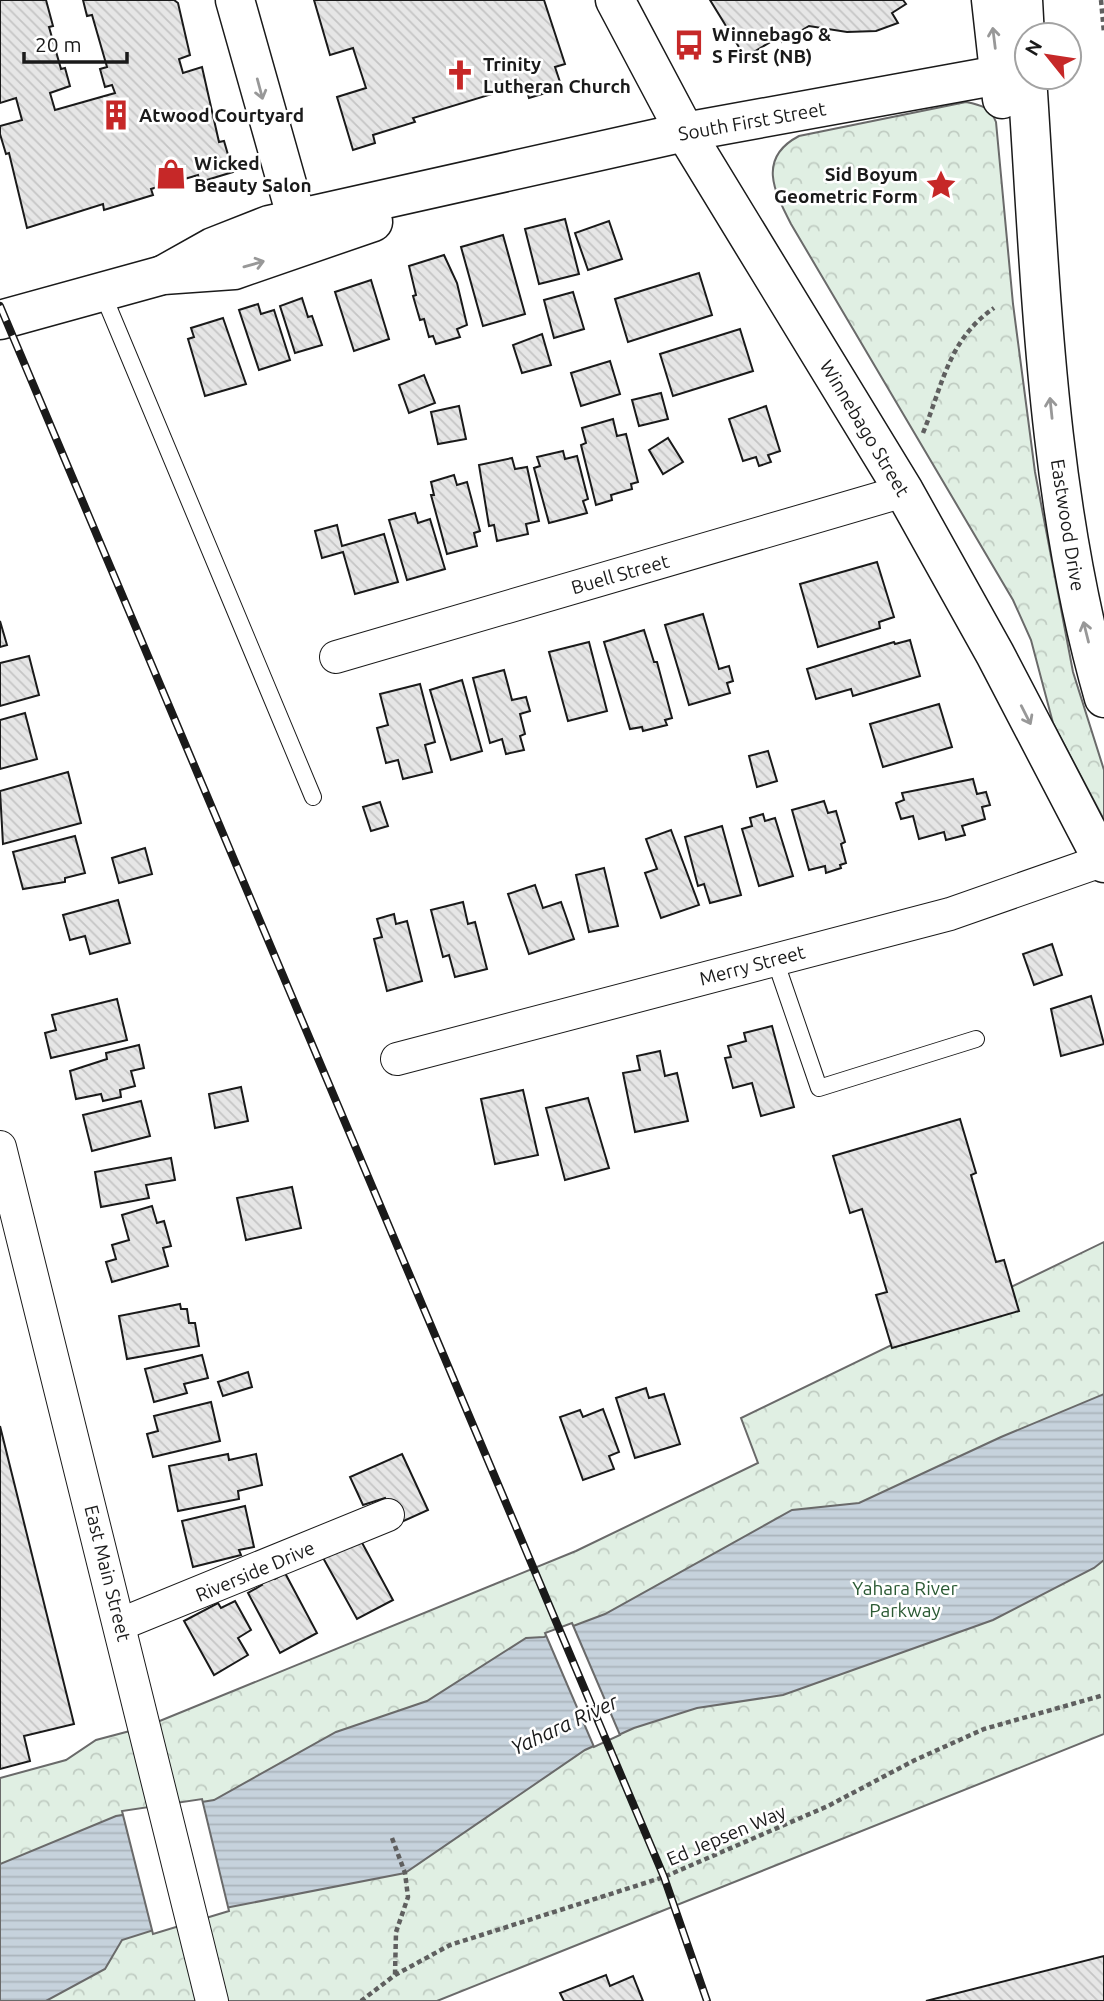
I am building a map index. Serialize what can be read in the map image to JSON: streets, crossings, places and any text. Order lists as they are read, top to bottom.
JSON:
{
  "streets": {
    "street": [
      "South First Street",
      "Winnebago Street",
      "Eastwood Drive",
      "Buell Street",
      "Merry Street",
      "Riverside Drive",
      "East Main Street"
    ],
    "path": ["Ed Jepsen Way"]
  },
  "crossings": [
    ["South First Street", "Winnebago Street"],
    ["Winnebago Street", "Buell Street"],
    ["Winnebago Street", "Merry Street"],
    ["Riverside Drive", "East Main Street"]
  ],
  "one_way": ["Winnebago Street", "Eastwood Drive"],
  "water": ["Yahara River"],
  "parks": ["Yahara River Parkway"],
  "places": {
    "bus stop": ["Winnebago & S First (NB)"],
    "church": ["Trinity Lutheran Church"],
    "building": ["Atwood Courtyard"],
    "shop": ["Wicked Beauty Salon"],
    "place": ["Sid Boyum Geometric Form"]
  },
  "scale_bar": "20 m",
  "north": "top left"
}
